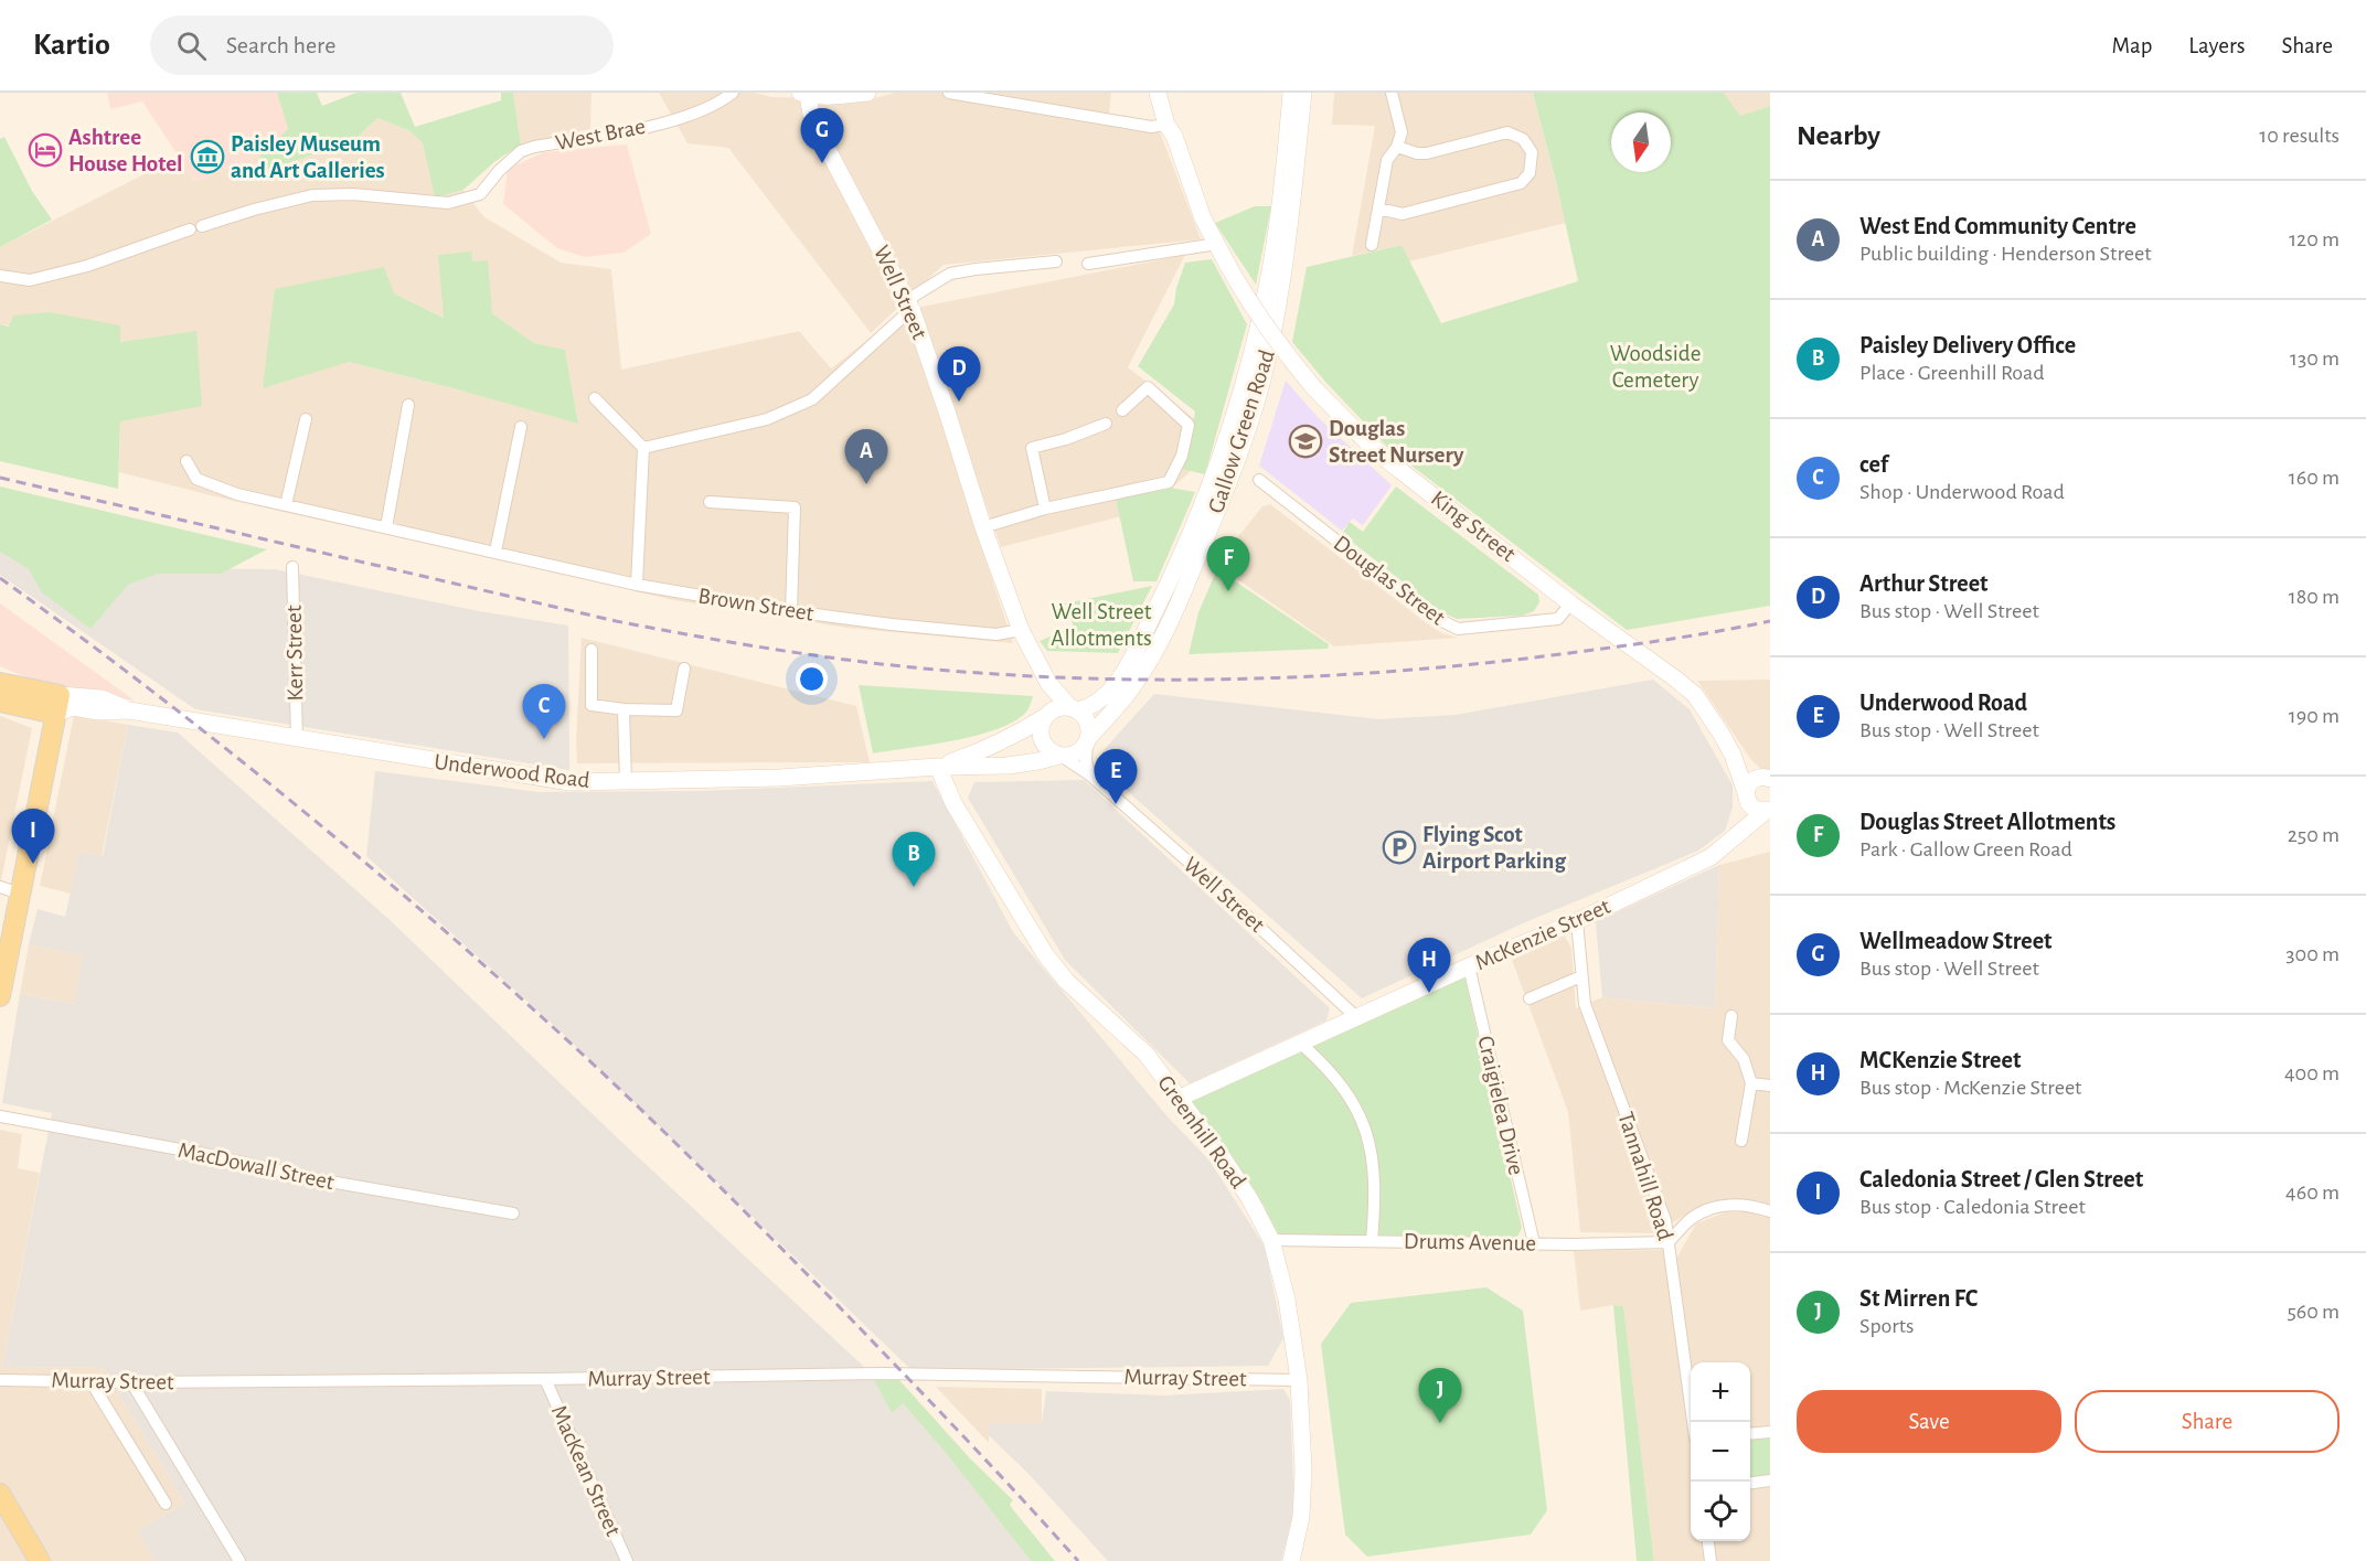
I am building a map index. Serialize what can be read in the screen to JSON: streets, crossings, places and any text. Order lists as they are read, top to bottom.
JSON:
{
  "streets": {
    "street": [
      "West Brae",
      "Well Street",
      "Gallow Green Road",
      "King Street",
      "Douglas Street",
      "Brown Street",
      "Kerr Street",
      "Underwood Road",
      "McKenzie Street",
      "Craigielea Drive",
      "Greenhill Road",
      "MacDowall Street",
      "Tannahill Road",
      "Drums Avenue",
      "Murray Street",
      "MacKean Street"
    ]
  },
  "crossings": [
    ["Well Street", "Gallow Green Road"],
    ["Well Street", "Brown Street"],
    ["Well Street", "Underwood Road"],
    ["Well Street", "McKenzie Street"],
    ["Gallow Green Road", "Underwood Road"],
    ["King Street", "Douglas Street"],
    ["King Street", "McKenzie Street"],
    ["Kerr Street", "Underwood Road"],
    ["Underwood Road", "Greenhill Road"],
    ["McKenzie Street", "Craigielea Drive"],
    ["McKenzie Street", "Greenhill Road"],
    ["McKenzie Street", "Tannahill Road"],
    ["Craigielea Drive", "Drums Avenue"],
    ["Greenhill Road", "Drums Avenue"],
    ["Greenhill Road", "Murray Street"],
    ["Tannahill Road", "Drums Avenue"],
    ["Murray Street", "MacKean Street"]
  ],
  "parks": ["Woodside Cemetery", "Well Street Allotments"],
  "places": {
    "hotel": ["Ashtree House Hotel"],
    "museum": ["Paisley Museum and Art Galleries"],
    "school or university": ["Douglas Street Nursery"],
    "parking": ["Flying Scot Airport Parking"]
  },
  "north": "bottom",
  "page": {
    "header": "Kartio",
    "search": "Search here",
    "nav": ["Map", "Layers", "Share"],
    "heading": ["Nearby", "10 results"],
    "pins": [
      "G",
      "D",
      "A",
      "F",
      "C",
      "E",
      "I",
      "B",
      "H",
      "J"
    ],
    "list": [
      {
        "mark": "A",
        "name": "West End Community Centre",
        "note": "Public building · Henderson Street",
        "value": "120 m"
      },
      {
        "mark": "B",
        "name": "Paisley Delivery Office",
        "note": "Place · Greenhill Road",
        "value": "130 m"
      },
      {
        "mark": "C",
        "name": "cef",
        "note": "Shop · Underwood Road",
        "value": "160 m"
      },
      {
        "mark": "D",
        "name": "Arthur Street",
        "note": "Bus stop · Well Street",
        "value": "180 m"
      },
      {
        "mark": "E",
        "name": "Underwood Road",
        "note": "Bus stop · Well Street",
        "value": "190 m"
      },
      {
        "mark": "F",
        "name": "Douglas Street Allotments",
        "note": "Park · Gallow Green Road",
        "value": "250 m"
      },
      {
        "mark": "G",
        "name": "Wellmeadow Street",
        "note": "Bus stop · Well Street",
        "value": "300 m"
      },
      {
        "mark": "H",
        "name": "MCKenzie Street",
        "note": "Bus stop · McKenzie Street",
        "value": "400 m"
      },
      {
        "mark": "I",
        "name": "Caledonia Street / Glen Street",
        "note": "Bus stop · Caledonia Street",
        "value": "460 m"
      },
      {
        "mark": "J",
        "name": "St Mirren FC",
        "note": "Sports",
        "value": "560 m"
      }
    ],
    "map_buttons": ["+", "−"],
    "buttons": ["Save", "Share"]
  }
}
